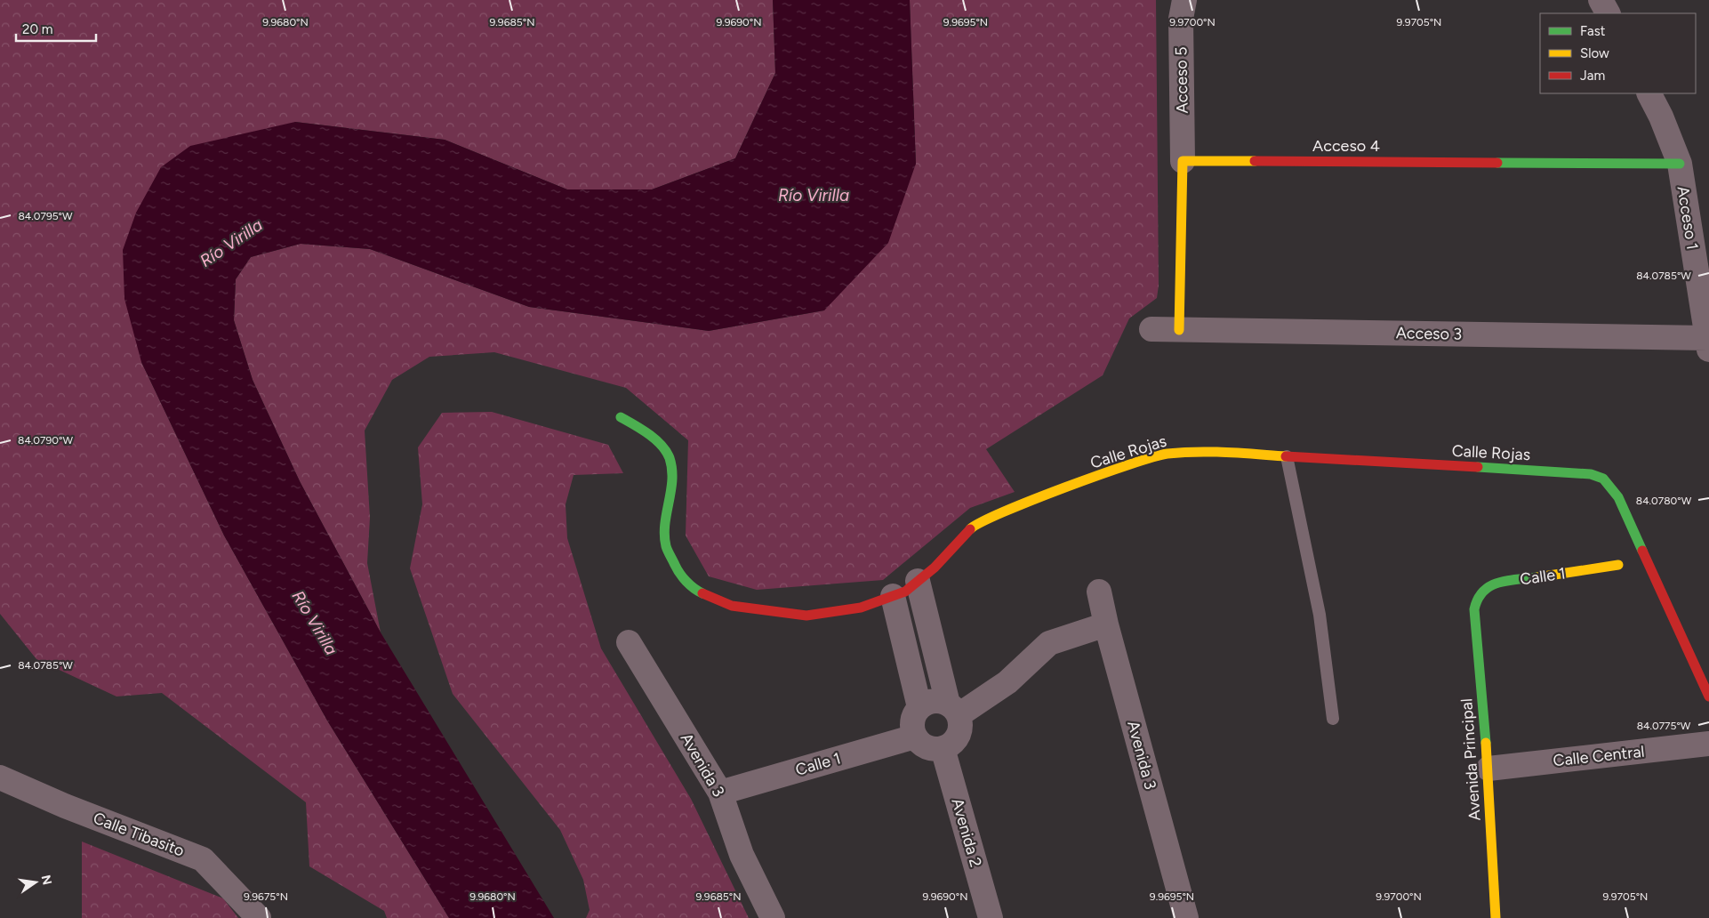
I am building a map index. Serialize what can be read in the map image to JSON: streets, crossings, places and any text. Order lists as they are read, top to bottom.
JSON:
{
  "streets": {
    "street": [
      "Acceso 5",
      "Acceso 4",
      "Acceso 1",
      "Acceso 3",
      "Calle Rojas",
      "Calle 1",
      "Avenida 3",
      "Calle Central",
      "Avenida Principal",
      "Avenida 2",
      "Calle Tibasito"
    ]
  },
  "crossings": [
    ["Acceso 5", "Acceso 4"],
    ["Acceso 4", "Acceso 1"],
    ["Acceso 1", "Acceso 3"],
    ["Calle 1", "Avenida 3"],
    ["Calle 1", "Avenida Principal"],
    ["Calle 1", "Avenida 2"],
    ["Calle Central", "Avenida Principal"]
  ],
  "water": ["Río Virilla"],
  "legend": ["Fast", "Slow", "Jam"],
  "scale_bar": "20 m",
  "north": "right",
  "coordinates": [
    "9.9705°N",
    "9.9680°N",
    "9.9685°N",
    "9.9690°N",
    "9.9695°N",
    "9.9700°N",
    "84.0795°W",
    "84.0785°W",
    "84.0790°W",
    "84.0780°W",
    "84.0775°W",
    "9.9675°N"
  ]
}
